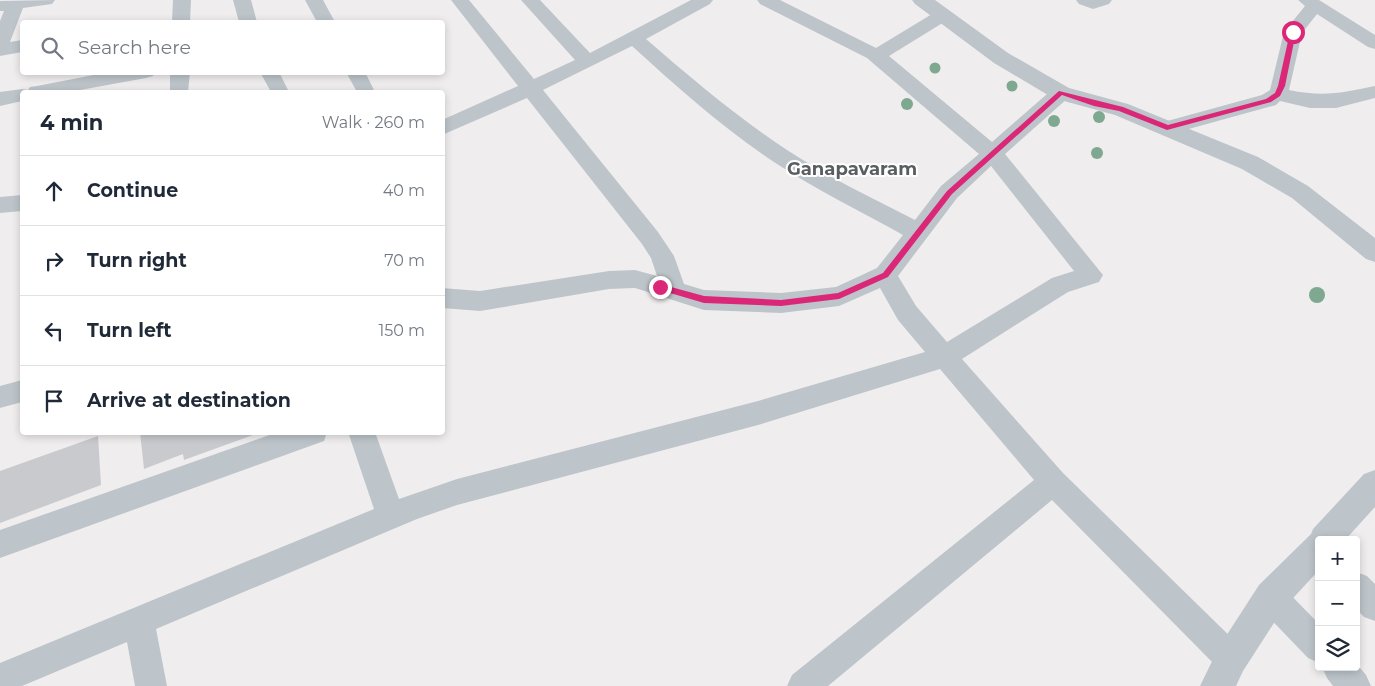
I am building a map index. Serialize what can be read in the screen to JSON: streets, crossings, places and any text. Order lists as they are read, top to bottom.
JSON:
{
  "districts": ["Ganapavaram"],
  "page": {
    "search": "Search here",
    "heading": ["4 min", "Walk · 260 m"],
    "list": [
      ["Continue", "40 m"],
      ["Turn right", "70 m"],
      ["Turn left", "150 m"],
      "Arrive at destination"
    ],
    "map_buttons": ["+", "−"]
  }
}
